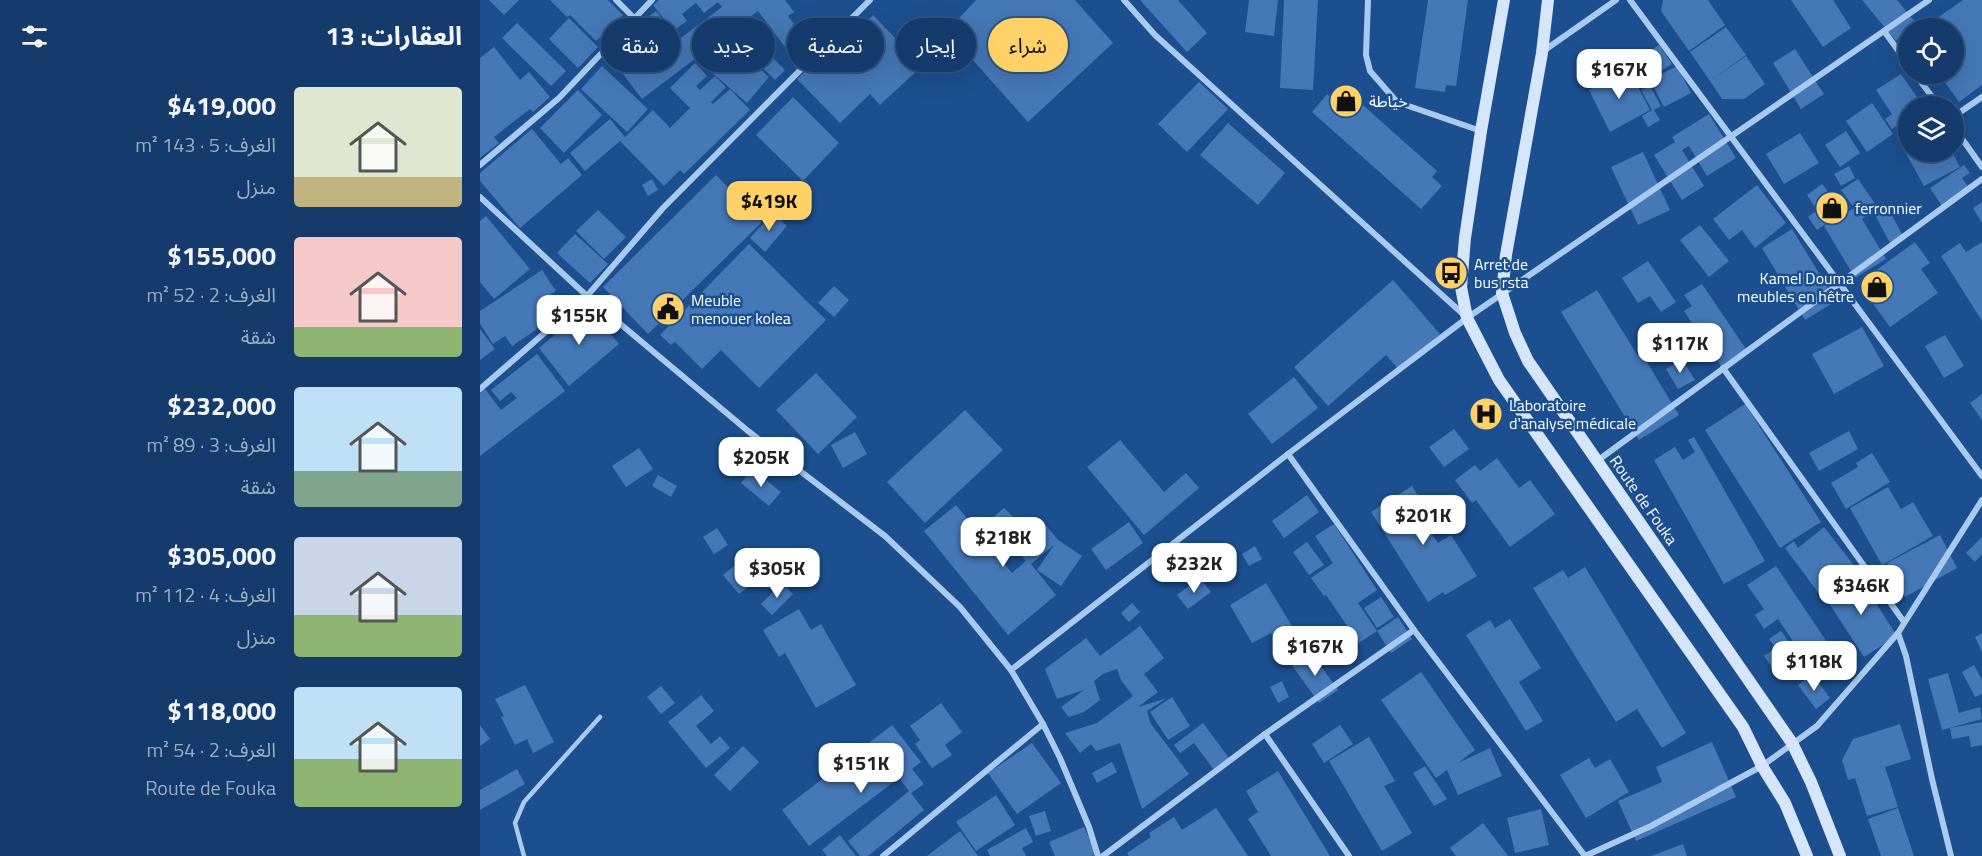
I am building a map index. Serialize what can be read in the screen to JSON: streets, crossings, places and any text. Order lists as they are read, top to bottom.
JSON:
{
  "streets": {
    "main road": ["Route de Fouka"]
  },
  "places": {
    "shop": ["خياطة", "ferronnier", "Kamel Douma meubles en hêtre"],
    "bus stop": ["Arret de bus rsta"],
    "public building": ["Meuble menouer kolea"],
    "hospital": ["Laboratoire d'analyse médicale"]
  },
  "page": {
    "heading": "العقارات: 13",
    "chip": [
      "شراء",
      "إيجار",
      "تصفية",
      "جديد",
      "شقة"
    ],
    "price": [
      "$167K",
      "$419K",
      "$155K",
      "$117K",
      "$205K",
      "$201K",
      "$218K",
      "$232K",
      "$305K",
      "$346K",
      "$167K",
      "$118K",
      "$151K"
    ],
    "list": [
      {
        "name": "$419,000",
        "note": "الغرف: 5 · 143 m² · منزل"
      },
      {
        "name": "$155,000",
        "note": "الغرف: 2 · 52 m² · شقة"
      },
      {
        "name": "$232,000",
        "note": "الغرف: 3 · 89 m² · شقة"
      },
      {
        "name": "$305,000",
        "note": "الغرف: 4 · 112 m² · منزل"
      },
      {
        "name": "$118,000",
        "note": "الغرف: 2 · 54 m² · Route de Fouka"
      }
    ]
  }
}
